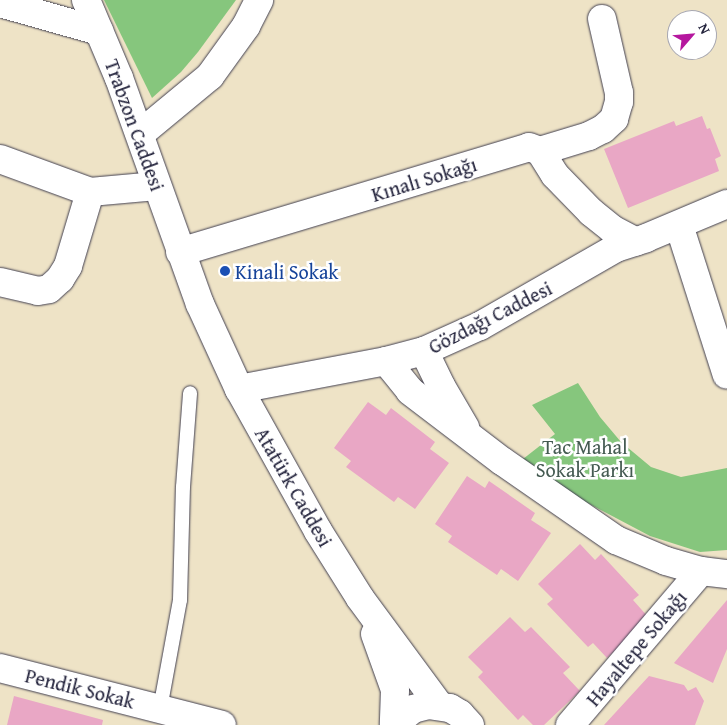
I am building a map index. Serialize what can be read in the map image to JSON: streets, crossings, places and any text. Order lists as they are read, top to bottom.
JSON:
{
  "streets": {
    "street": [
      "Trabzon Caddesi",
      "Kınalı Sokağı",
      "Gözdağı Caddesi",
      "Atatürk Caddesi",
      "Hayaltepe Sokağı",
      "Pendik Sokak"
    ]
  },
  "crossings": [
    ["Trabzon Caddesi", "Kınalı Sokağı"],
    ["Trabzon Caddesi", "Atatürk Caddesi"],
    ["Kınalı Sokağı", "Atatürk Caddesi"],
    ["Gözdağı Caddesi", "Atatürk Caddesi"]
  ],
  "parks": ["Tac Mahal Sokak Parkı"],
  "places": ["Kinali Sokak"],
  "north": "top right"
}
